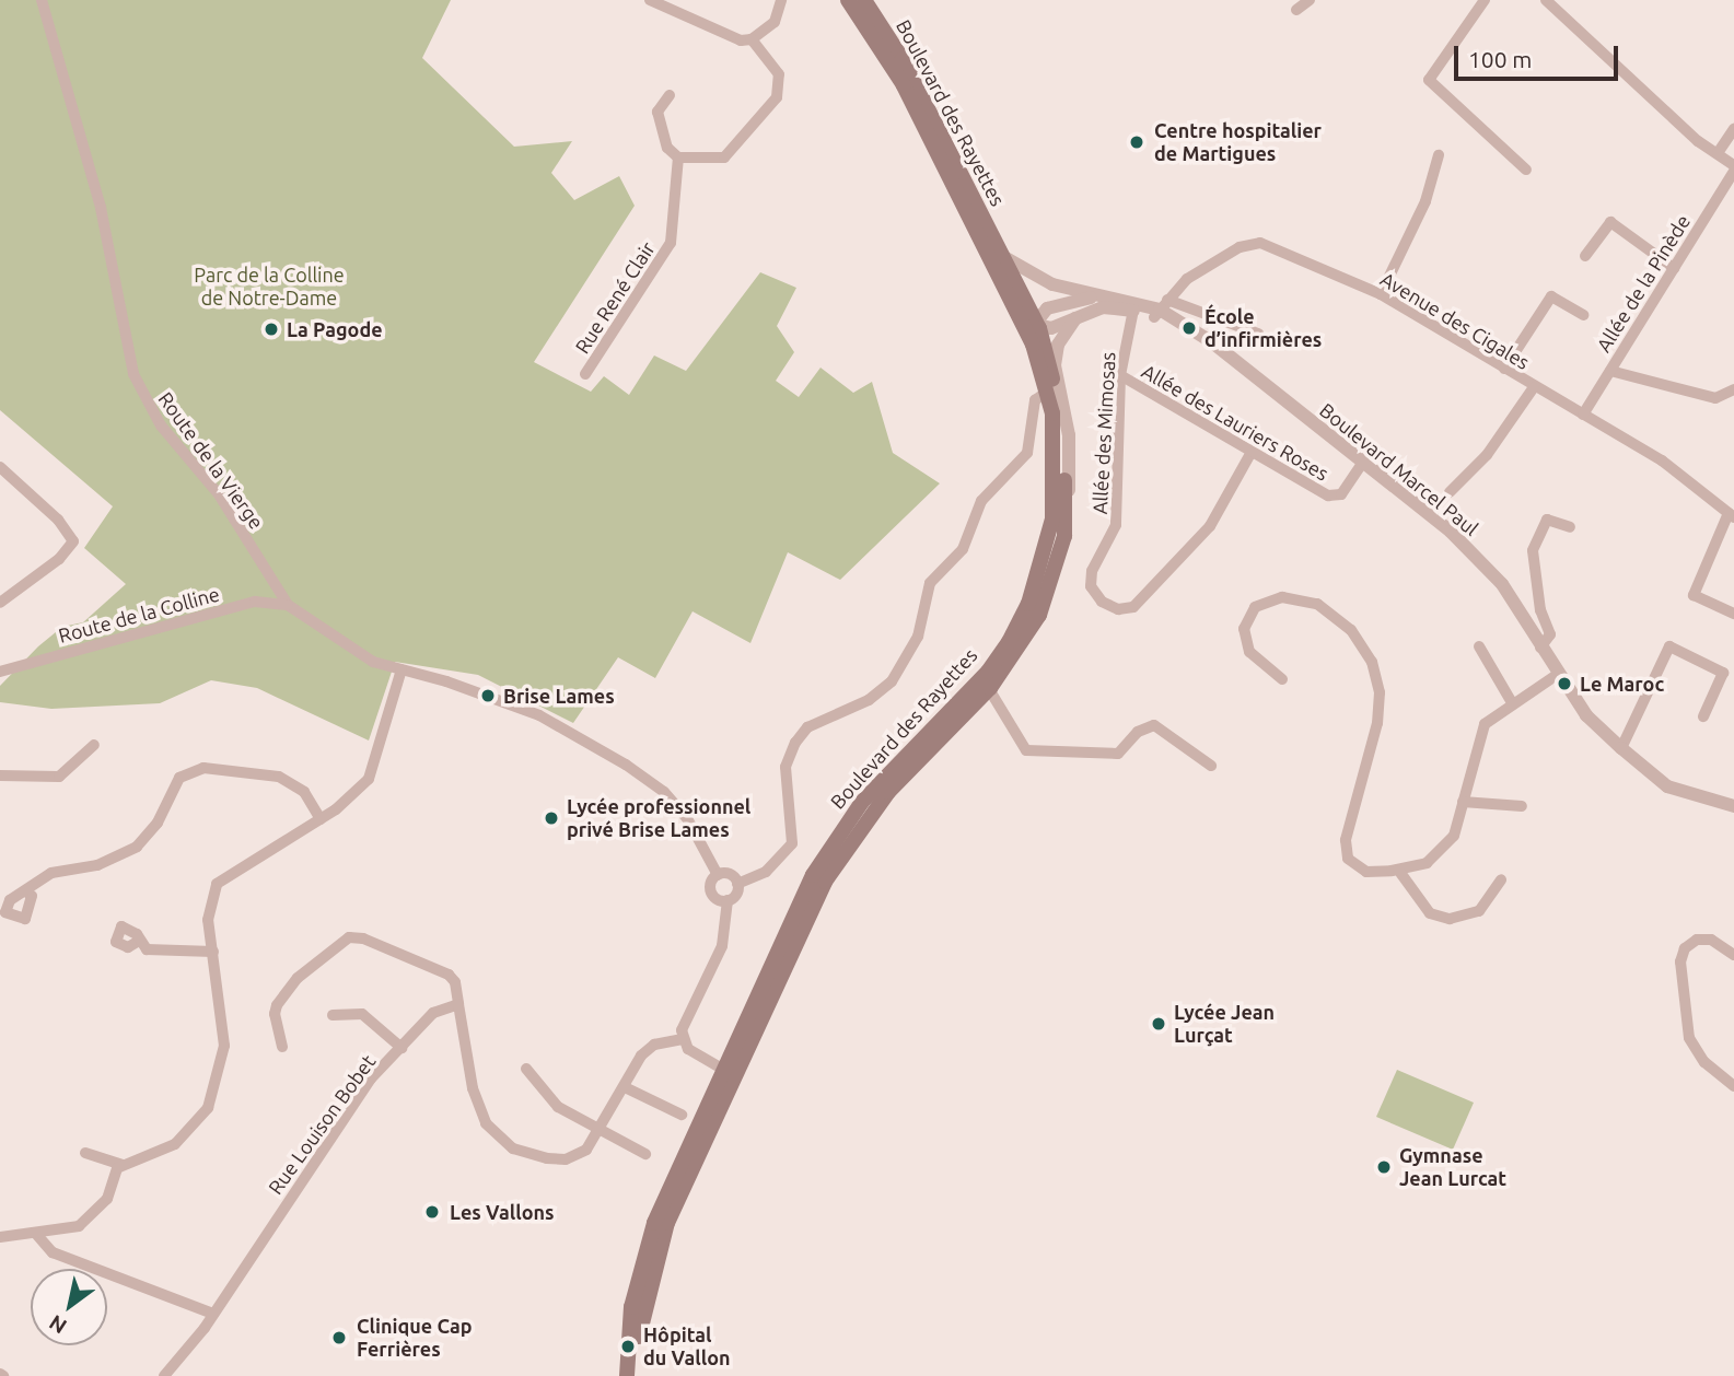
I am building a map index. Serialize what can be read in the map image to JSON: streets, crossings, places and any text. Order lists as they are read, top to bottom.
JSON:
{
  "streets": {
    "main road": ["Boulevard des Rayettes"],
    "street": [
      "Allée de la Pinède",
      "Rue René Clair",
      "Avenue des Cigales",
      "Allée des Lauriers Roses",
      "Allée des Mimosas",
      "Route de la Vierge",
      "Boulevard Marcel Paul",
      "Route de la Colline",
      "Rue Louison Bobet"
    ]
  },
  "crossings": [
    ["Boulevard des Rayettes", "Boulevard Marcel Paul"],
    ["Allée de la Pinède", "Avenue des Cigales"],
    ["Avenue des Cigales", "Boulevard Marcel Paul"],
    ["Allée des Lauriers Roses", "Allée des Mimosas"],
    ["Allée des Lauriers Roses", "Boulevard Marcel Paul"],
    ["Allée des Mimosas", "Boulevard Marcel Paul"],
    ["Route de la Vierge", "Route de la Colline"]
  ],
  "parks": ["Parc de la Colline de Notre-Dame"],
  "places": [
    "Centre hospitalier de Martigues",
    "École d’infirmières",
    "La Pagode",
    "Le Maroc",
    "Brise Lames",
    "Lycée professionnel privé Brise Lames",
    "Lycée Jean Lurçat",
    "Gymnase Jean Lurcat",
    "Les Vallons",
    "Clinique Cap Ferrières",
    "Hôpital du Vallon"
  ],
  "scale_bar": "100 m",
  "north": "bottom left"
}
